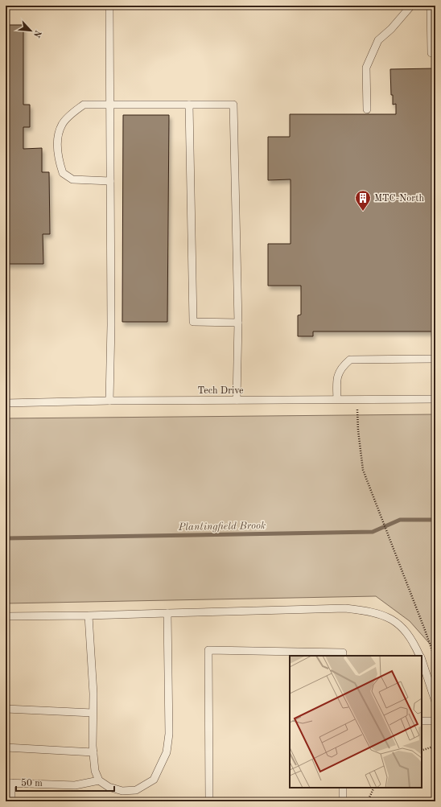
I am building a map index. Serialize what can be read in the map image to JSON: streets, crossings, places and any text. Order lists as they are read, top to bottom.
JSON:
{
  "streets": {
    "lane": ["Tech Drive"]
  },
  "water": ["Plantingfield Brook"],
  "places": {
    "building": ["MTC-North"]
  },
  "scale_bar": "50 m",
  "north": "bottom right"
}
